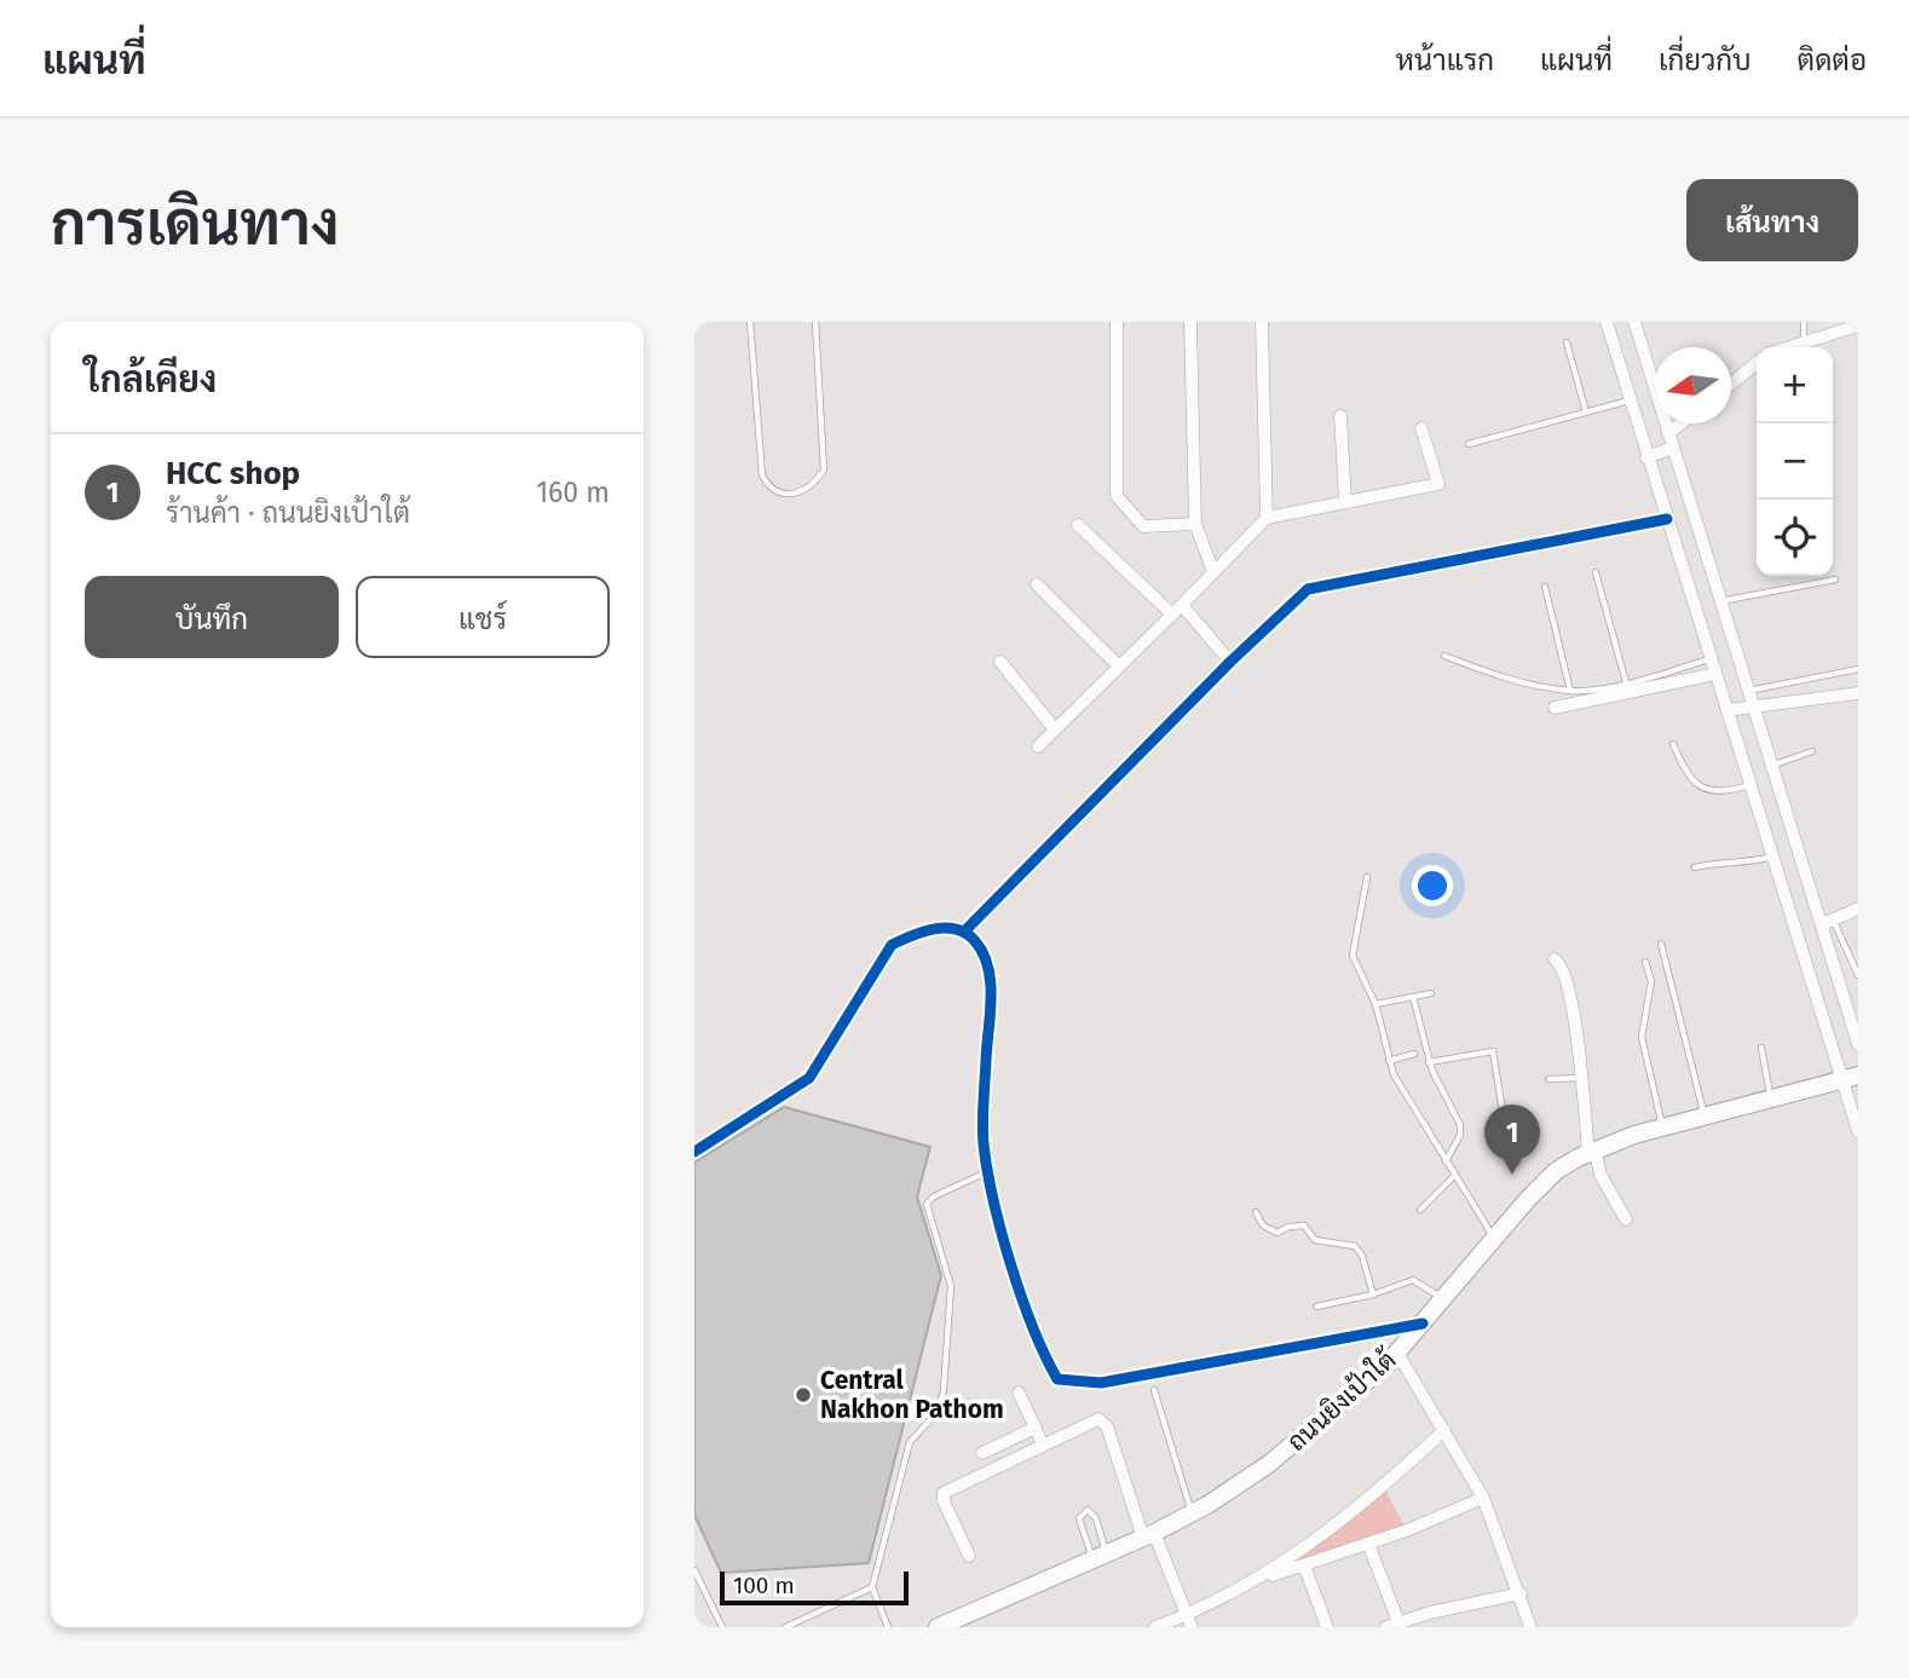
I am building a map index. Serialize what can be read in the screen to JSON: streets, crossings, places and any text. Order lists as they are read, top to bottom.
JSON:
{
  "streets": {
    "main road": ["ถนนยิงเป้าใต้"]
  },
  "places": ["Central Nakhon Pathom"],
  "scale_bar": "100 m",
  "north": "left",
  "page": {
    "header": "แผนที่",
    "nav": [
      "หน้าแรก",
      "แผนที่",
      "เกี่ยวกับ",
      "ติดต่อ"
    ],
    "buttons": [
      "เส้นทาง",
      ["บันทึก", "แชร์"]
    ],
    "title": "การเดินทาง",
    "heading": "ใกล้เคียง",
    "map_buttons": ["+", "−"],
    "list": [
      {
        "mark": "1",
        "name": "HCC shop",
        "note": "ร้านค้า · ถนนยิงเป้าใต้",
        "value": "160 m"
      }
    ],
    "pins": "1",
    "scale": "100 m"
  }
}
